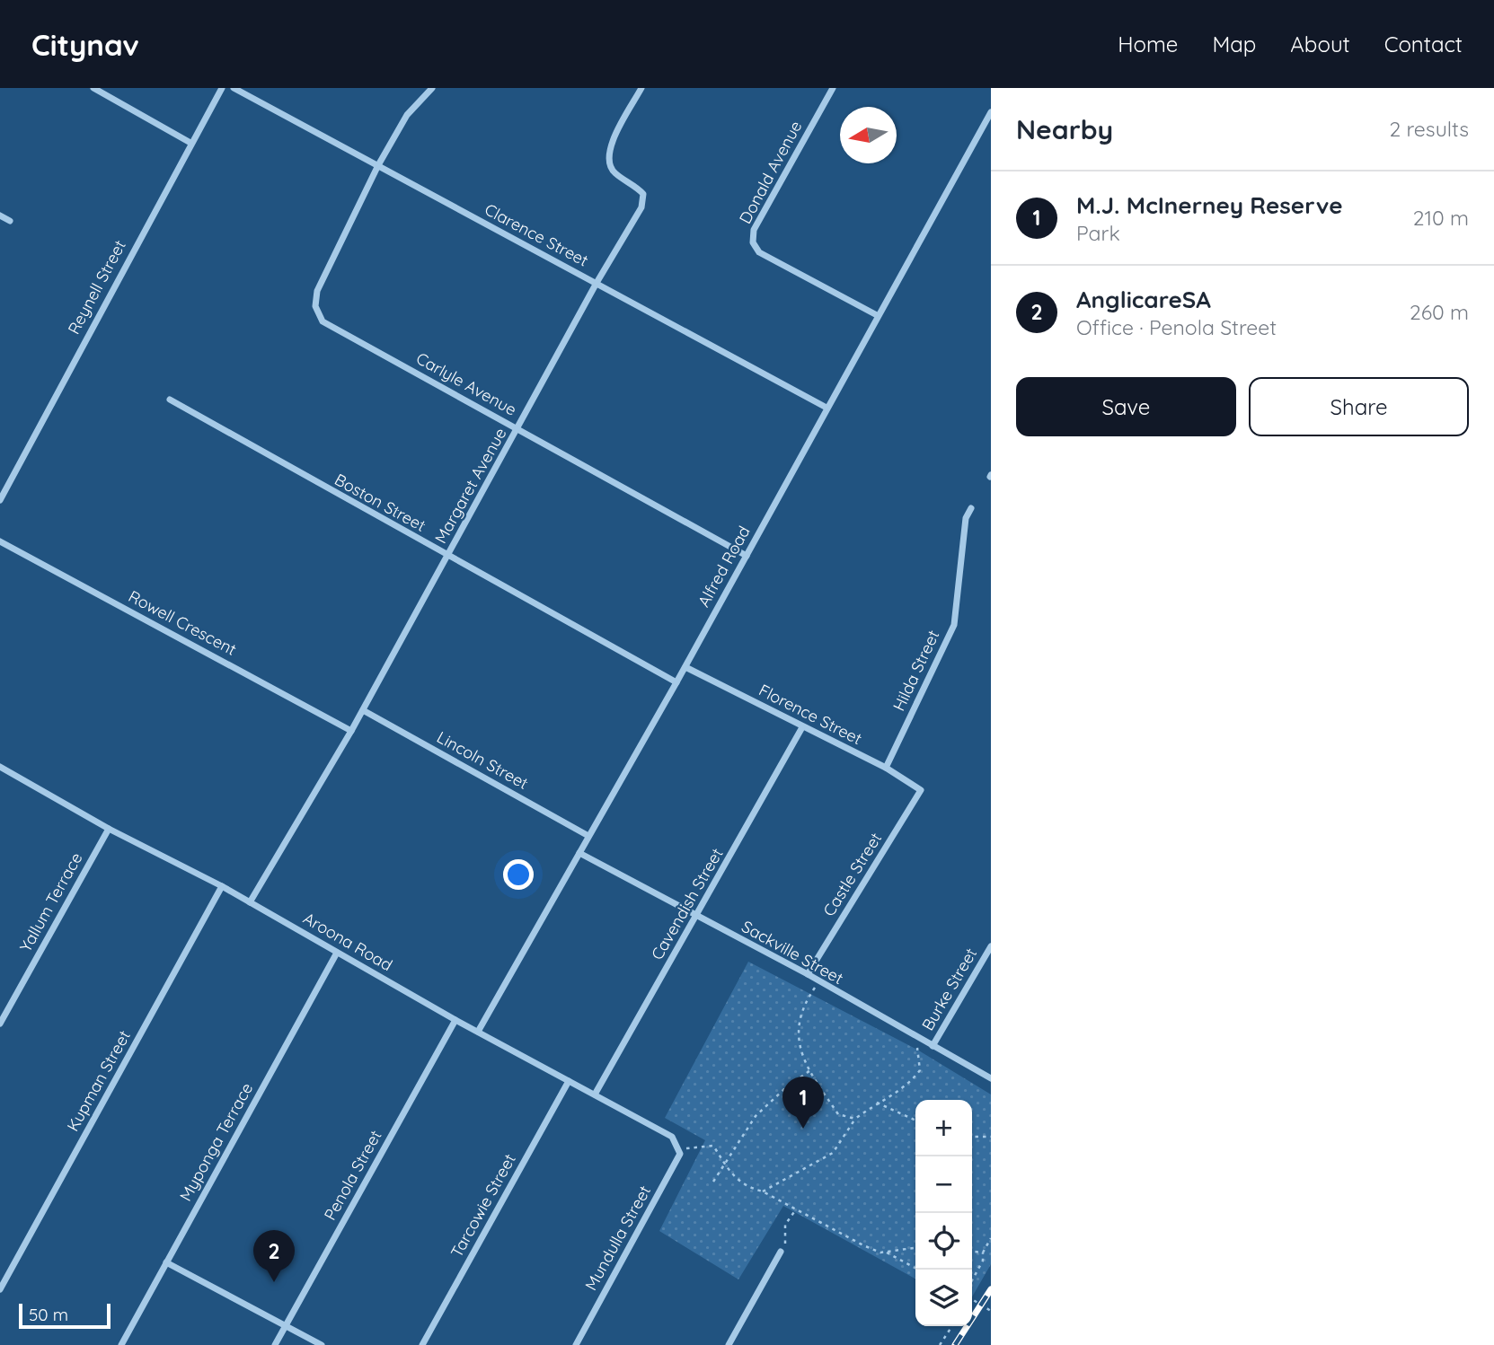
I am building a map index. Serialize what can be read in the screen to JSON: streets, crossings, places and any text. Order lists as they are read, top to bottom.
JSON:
{
  "streets": {
    "street": [
      "Donald Avenue",
      "Clarence Street",
      "Reynell Street",
      "Carlyle Avenue",
      "Margaret Avenue",
      "Boston Street",
      "Alfred Road",
      "Rowell Crescent",
      "Hilda Street",
      "Florence Street",
      "Lincoln Street",
      "Castle Street",
      "Yallum Terrace",
      "Cavendish Street",
      "Aroona Road",
      "Sackville Street",
      "Burke Street",
      "Kupman Street",
      "Myponga Terrace",
      "Penola Street",
      "Tarcowie Street",
      "Mundulla Street"
    ]
  },
  "crossings": [
    ["Donald Avenue", "Alfred Road"],
    ["Clarence Street", "Carlyle Avenue"],
    ["Clarence Street", "Margaret Avenue"],
    ["Clarence Street", "Alfred Road"],
    ["Carlyle Avenue", "Margaret Avenue"],
    ["Carlyle Avenue", "Alfred Road"],
    ["Margaret Avenue", "Boston Street"],
    ["Margaret Avenue", "Rowell Crescent"],
    ["Margaret Avenue", "Lincoln Street"],
    ["Margaret Avenue", "Aroona Road"],
    ["Boston Street", "Alfred Road"],
    ["Alfred Road", "Florence Street"],
    ["Alfred Road", "Lincoln Street"],
    ["Alfred Road", "Aroona Road"],
    ["Alfred Road", "Sackville Street"],
    ["Hilda Street", "Florence Street"],
    ["Florence Street", "Castle Street"],
    ["Florence Street", "Cavendish Street"],
    ["Castle Street", "Sackville Street"],
    ["Yallum Terrace", "Aroona Road"],
    ["Cavendish Street", "Aroona Road"],
    ["Cavendish Street", "Sackville Street"],
    ["Aroona Road", "Kupman Street"],
    ["Aroona Road", "Myponga Terrace"],
    ["Aroona Road", "Penola Street"],
    ["Aroona Road", "Tarcowie Street"],
    ["Aroona Road", "Mundulla Street"],
    ["Sackville Street", "Burke Street"]
  ],
  "scale_bar": "50 m",
  "north": "left",
  "page": {
    "header": "Citynav",
    "nav": [
      "Home",
      "Map",
      "About",
      "Contact"
    ],
    "heading": ["Nearby", "2 results"],
    "list": [
      {
        "mark": "1",
        "name": "M.J. McInerney Reserve",
        "note": "Park",
        "value": "210 m"
      },
      {
        "mark": "2",
        "name": "AnglicareSA",
        "note": "Office · Penola Street",
        "value": "260 m"
      }
    ],
    "buttons": ["Save", "Share"],
    "pins": ["1", "2"],
    "map_buttons": ["+", "−"],
    "scale": "50 m"
  }
}
